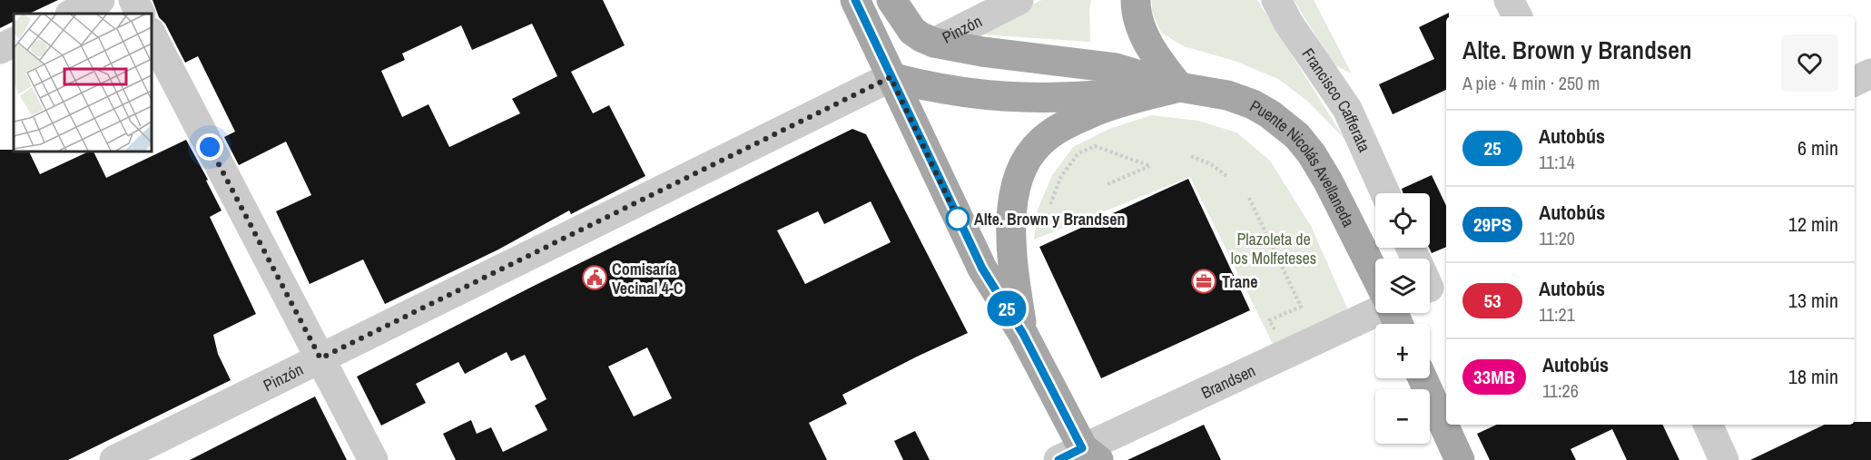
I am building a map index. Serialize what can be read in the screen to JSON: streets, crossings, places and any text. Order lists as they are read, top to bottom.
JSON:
{
  "streets": {
    "main road": ["Puente Nicolás Avellaneda"],
    "street": ["Pinzón", "Francisco Cafferata", "Brandsen"]
  },
  "crossings": [
    ["Pinzón", "Puente Nicolás Avellaneda"]
  ],
  "parks": ["Plazoleta de los Molfeteses"],
  "places": {
    "other": ["Alte. Brown y Brandsen"],
    "public building": ["Comisaría Vecinal 4-C"],
    "office": ["Trane"]
  },
  "lines": ["bus line 25"],
  "page": {
    "on_map": "25",
    "heading": ["Alte. Brown y Brandsen", "A pie · 4 min · 250 m"],
    "list": [
      {
        "mark": "25",
        "name": "Autobús",
        "note": "11:14",
        "value": "6 min"
      },
      {
        "mark": "29PS",
        "name": "Autobús",
        "note": "11:20",
        "value": "12 min"
      },
      {
        "mark": "53",
        "name": "Autobús",
        "note": "11:21",
        "value": "13 min"
      },
      {
        "mark": "33MB",
        "name": "Autobús",
        "note": "11:26",
        "value": "18 min"
      }
    ],
    "map_buttons": ["+", "−"]
  }
}
